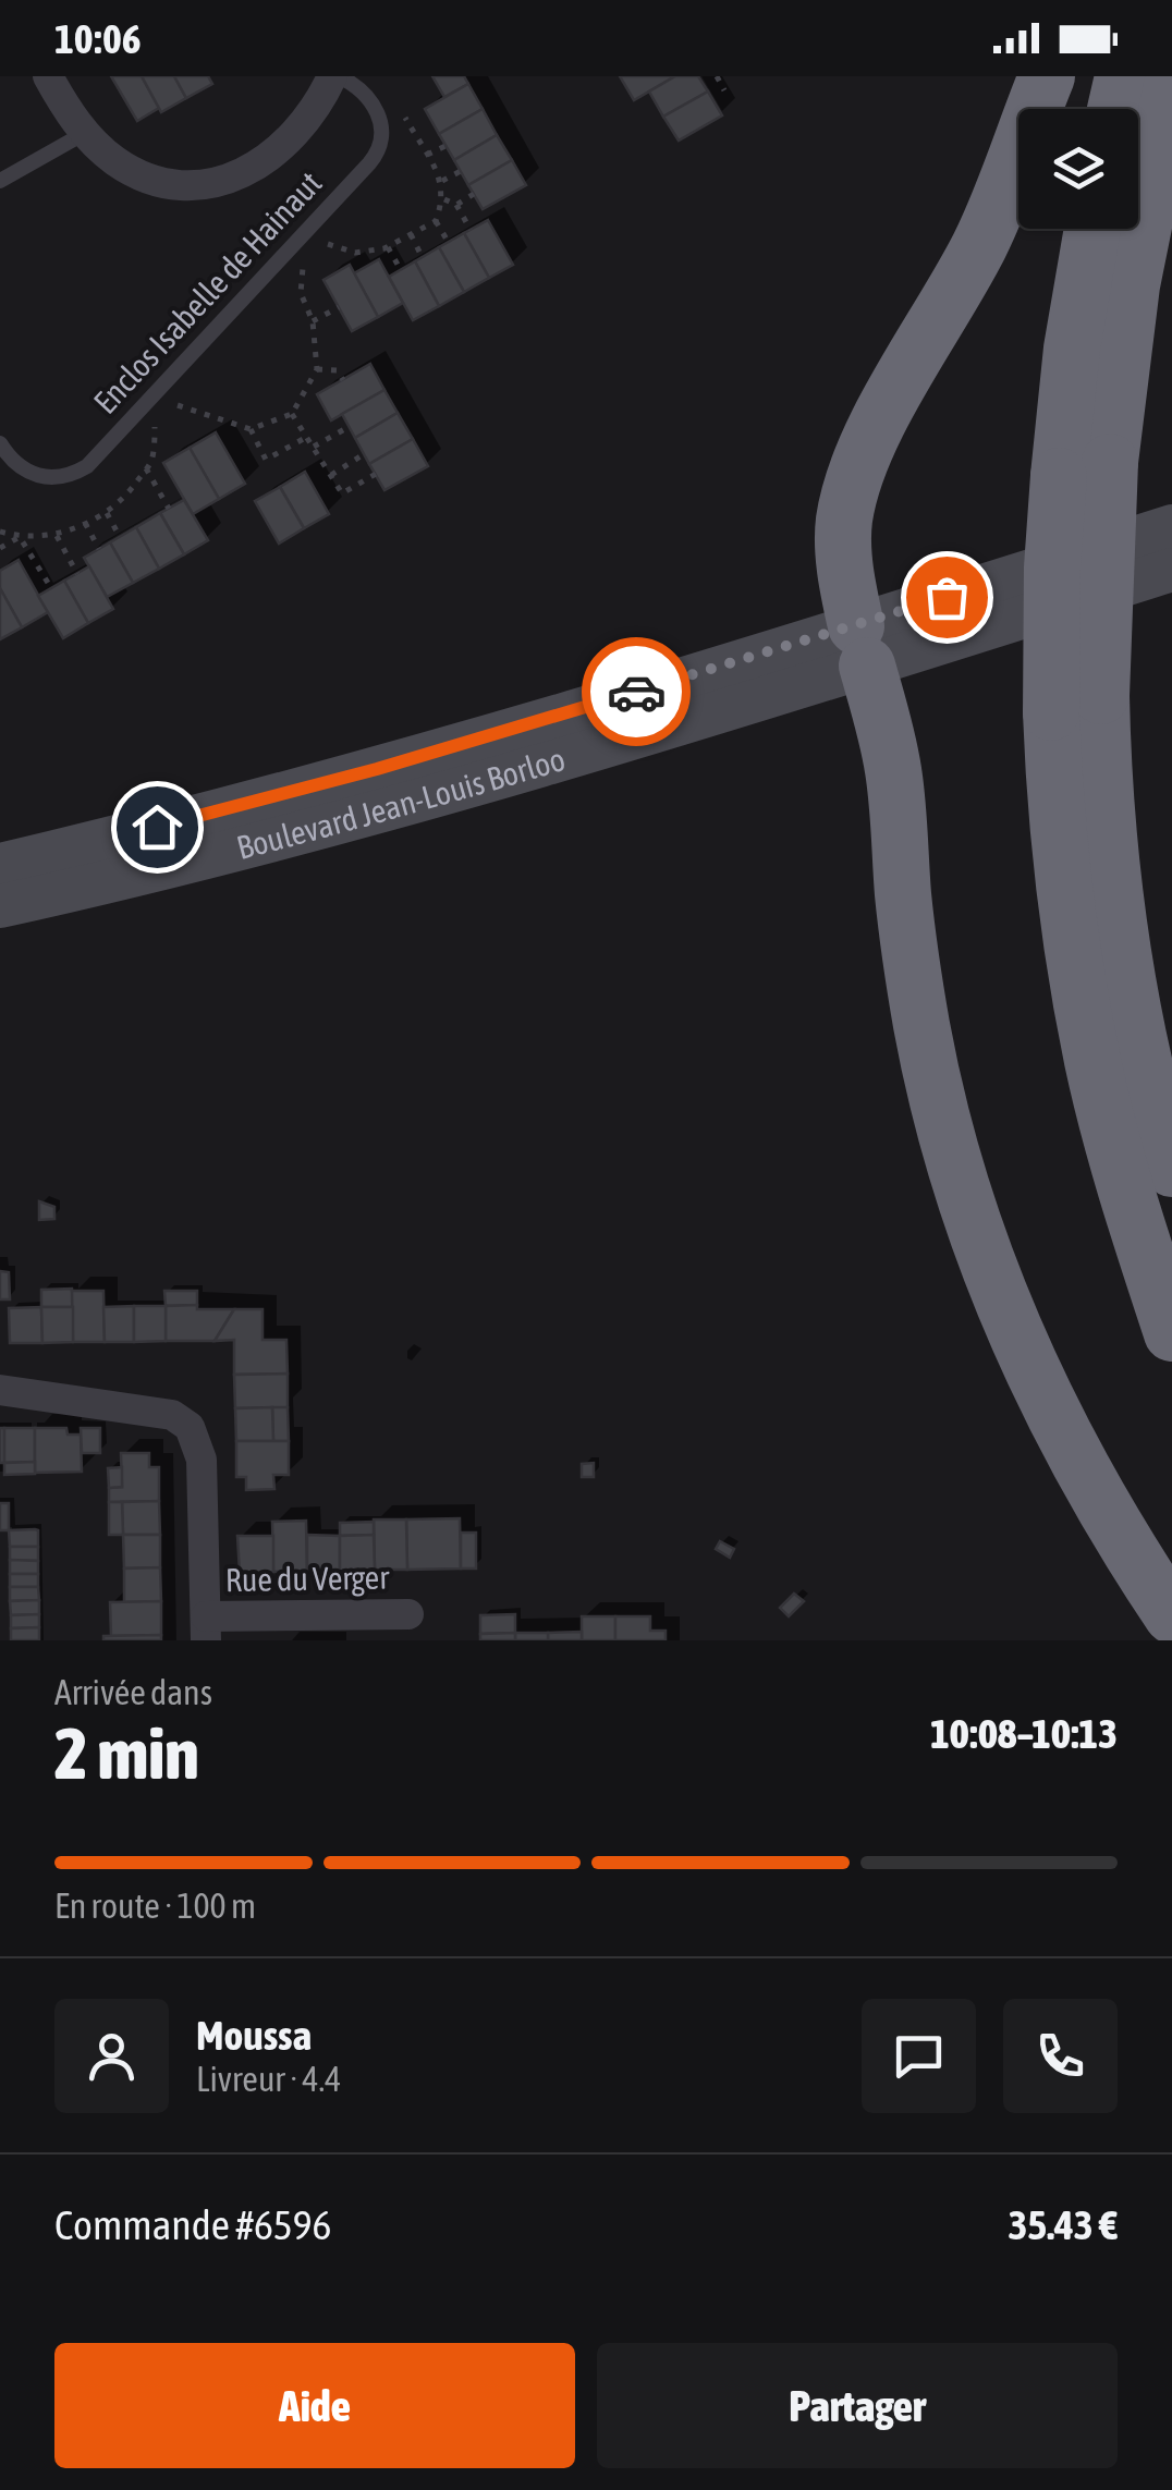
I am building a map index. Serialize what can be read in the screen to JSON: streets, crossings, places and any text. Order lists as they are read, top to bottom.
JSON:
{
  "streets": {
    "main road": ["Boulevard Jean-Louis Borloo"],
    "street": ["Rue du Verger"],
    "lane": ["Enclos Isabelle de Hainaut"]
  },
  "page": {
    "status": "10:06",
    "heading": ["2 min", "Arrivée dans", "10:08–10:13"],
    "panel": [
      "Moussa",
      "Livreur · 4.4",
      "Commande #6596",
      "35.43 €"
    ],
    "bar": "En route · 100 m",
    "buttons": ["Aide", "Partager"]
  }
}
